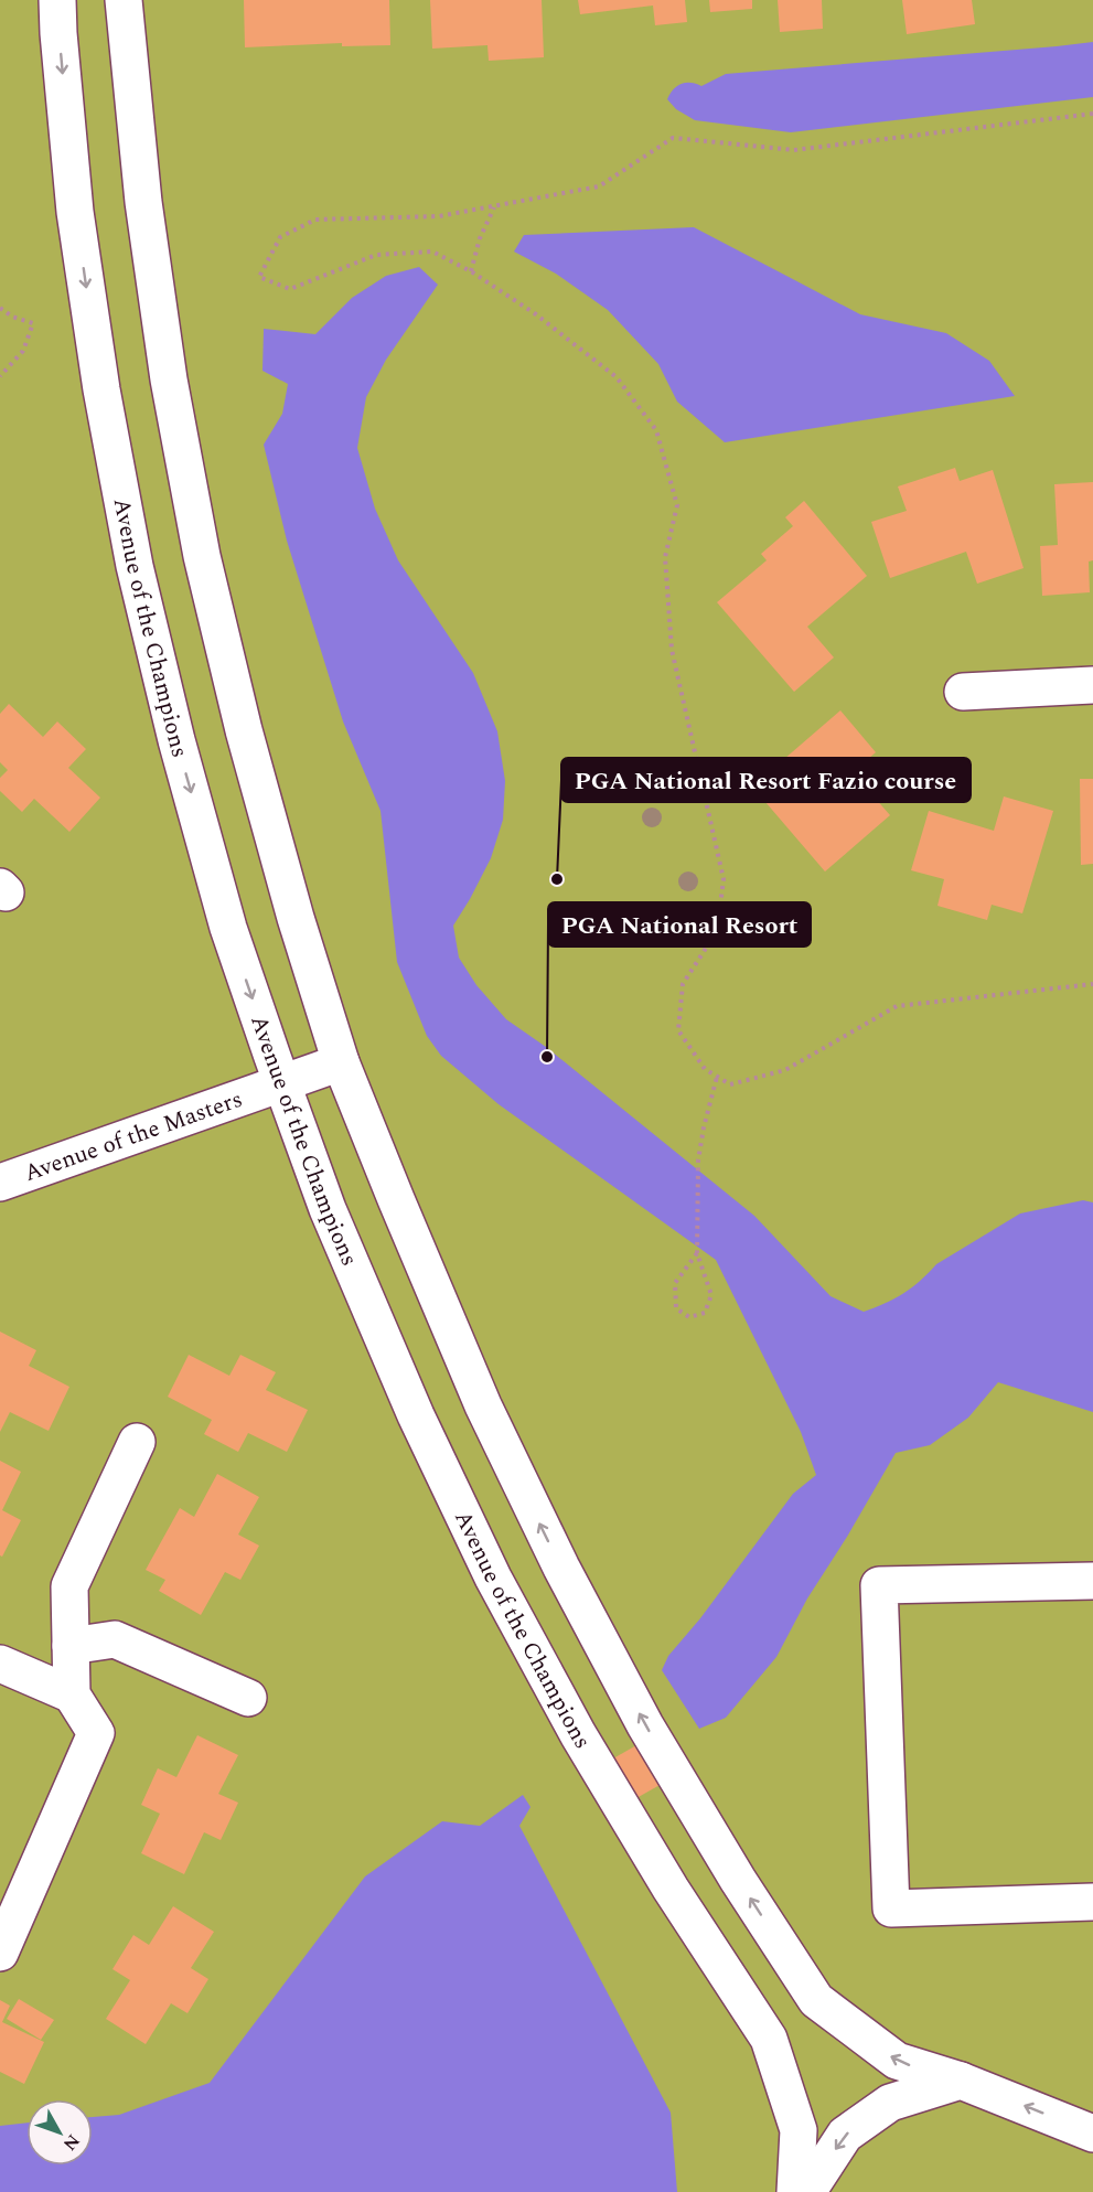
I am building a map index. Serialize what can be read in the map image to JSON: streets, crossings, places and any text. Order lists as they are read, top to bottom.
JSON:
{
  "streets": {
    "street": ["Avenue of the Champions", "Avenue of the Masters"]
  },
  "crossings": [
    ["Avenue of the Champions", "Avenue of the Masters"]
  ],
  "places": ["PGA National Resort Fazio course", "PGA National Resort"],
  "north": "bottom right"
}
